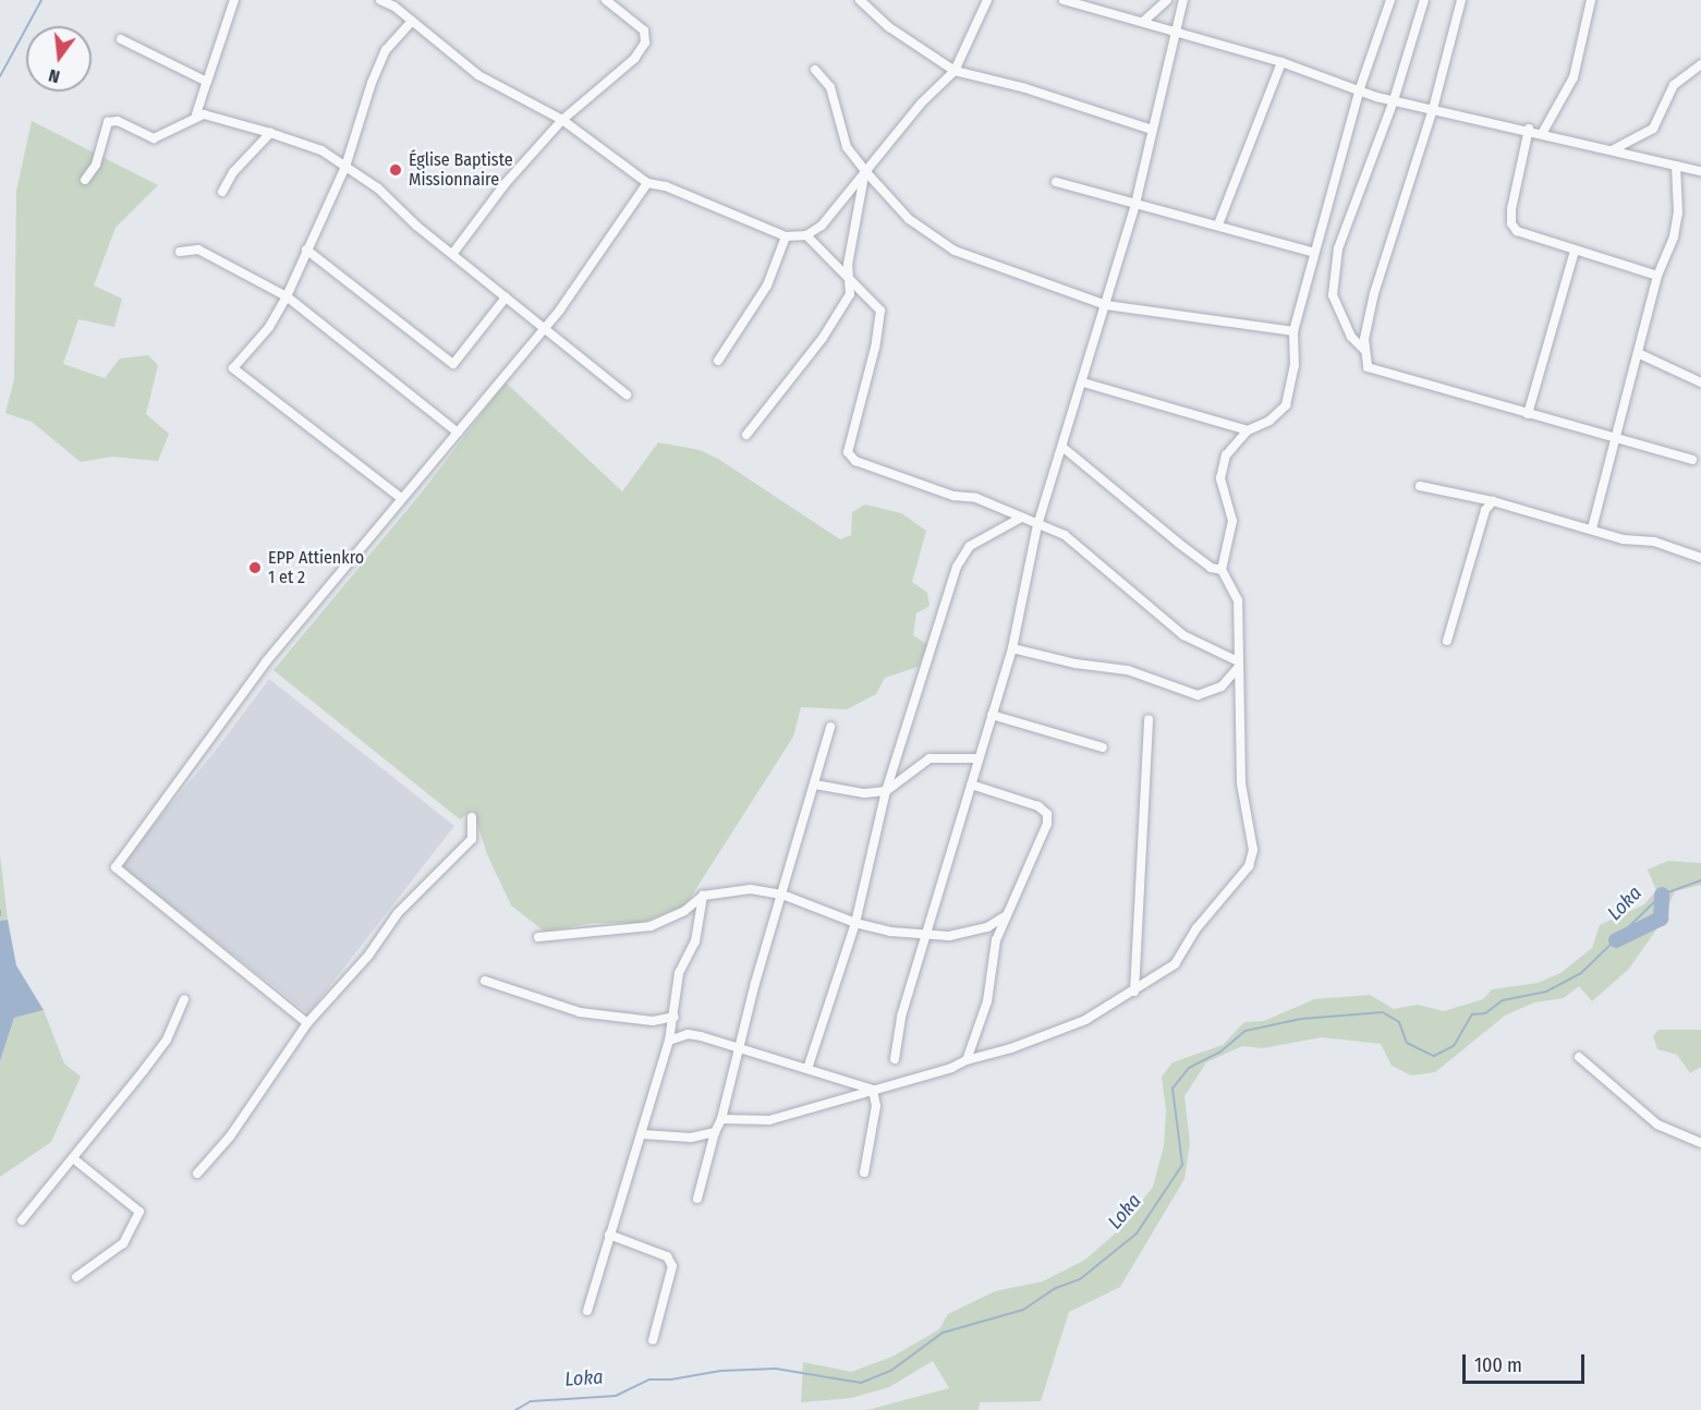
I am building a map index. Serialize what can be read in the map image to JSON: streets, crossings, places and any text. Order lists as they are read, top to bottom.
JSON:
{
  "water": ["Loka"],
  "places": ["Église Baptiste Missionnaire", "EPP Attienkro 1 et 2"],
  "scale_bar": "100 m",
  "north": "bottom"
}
